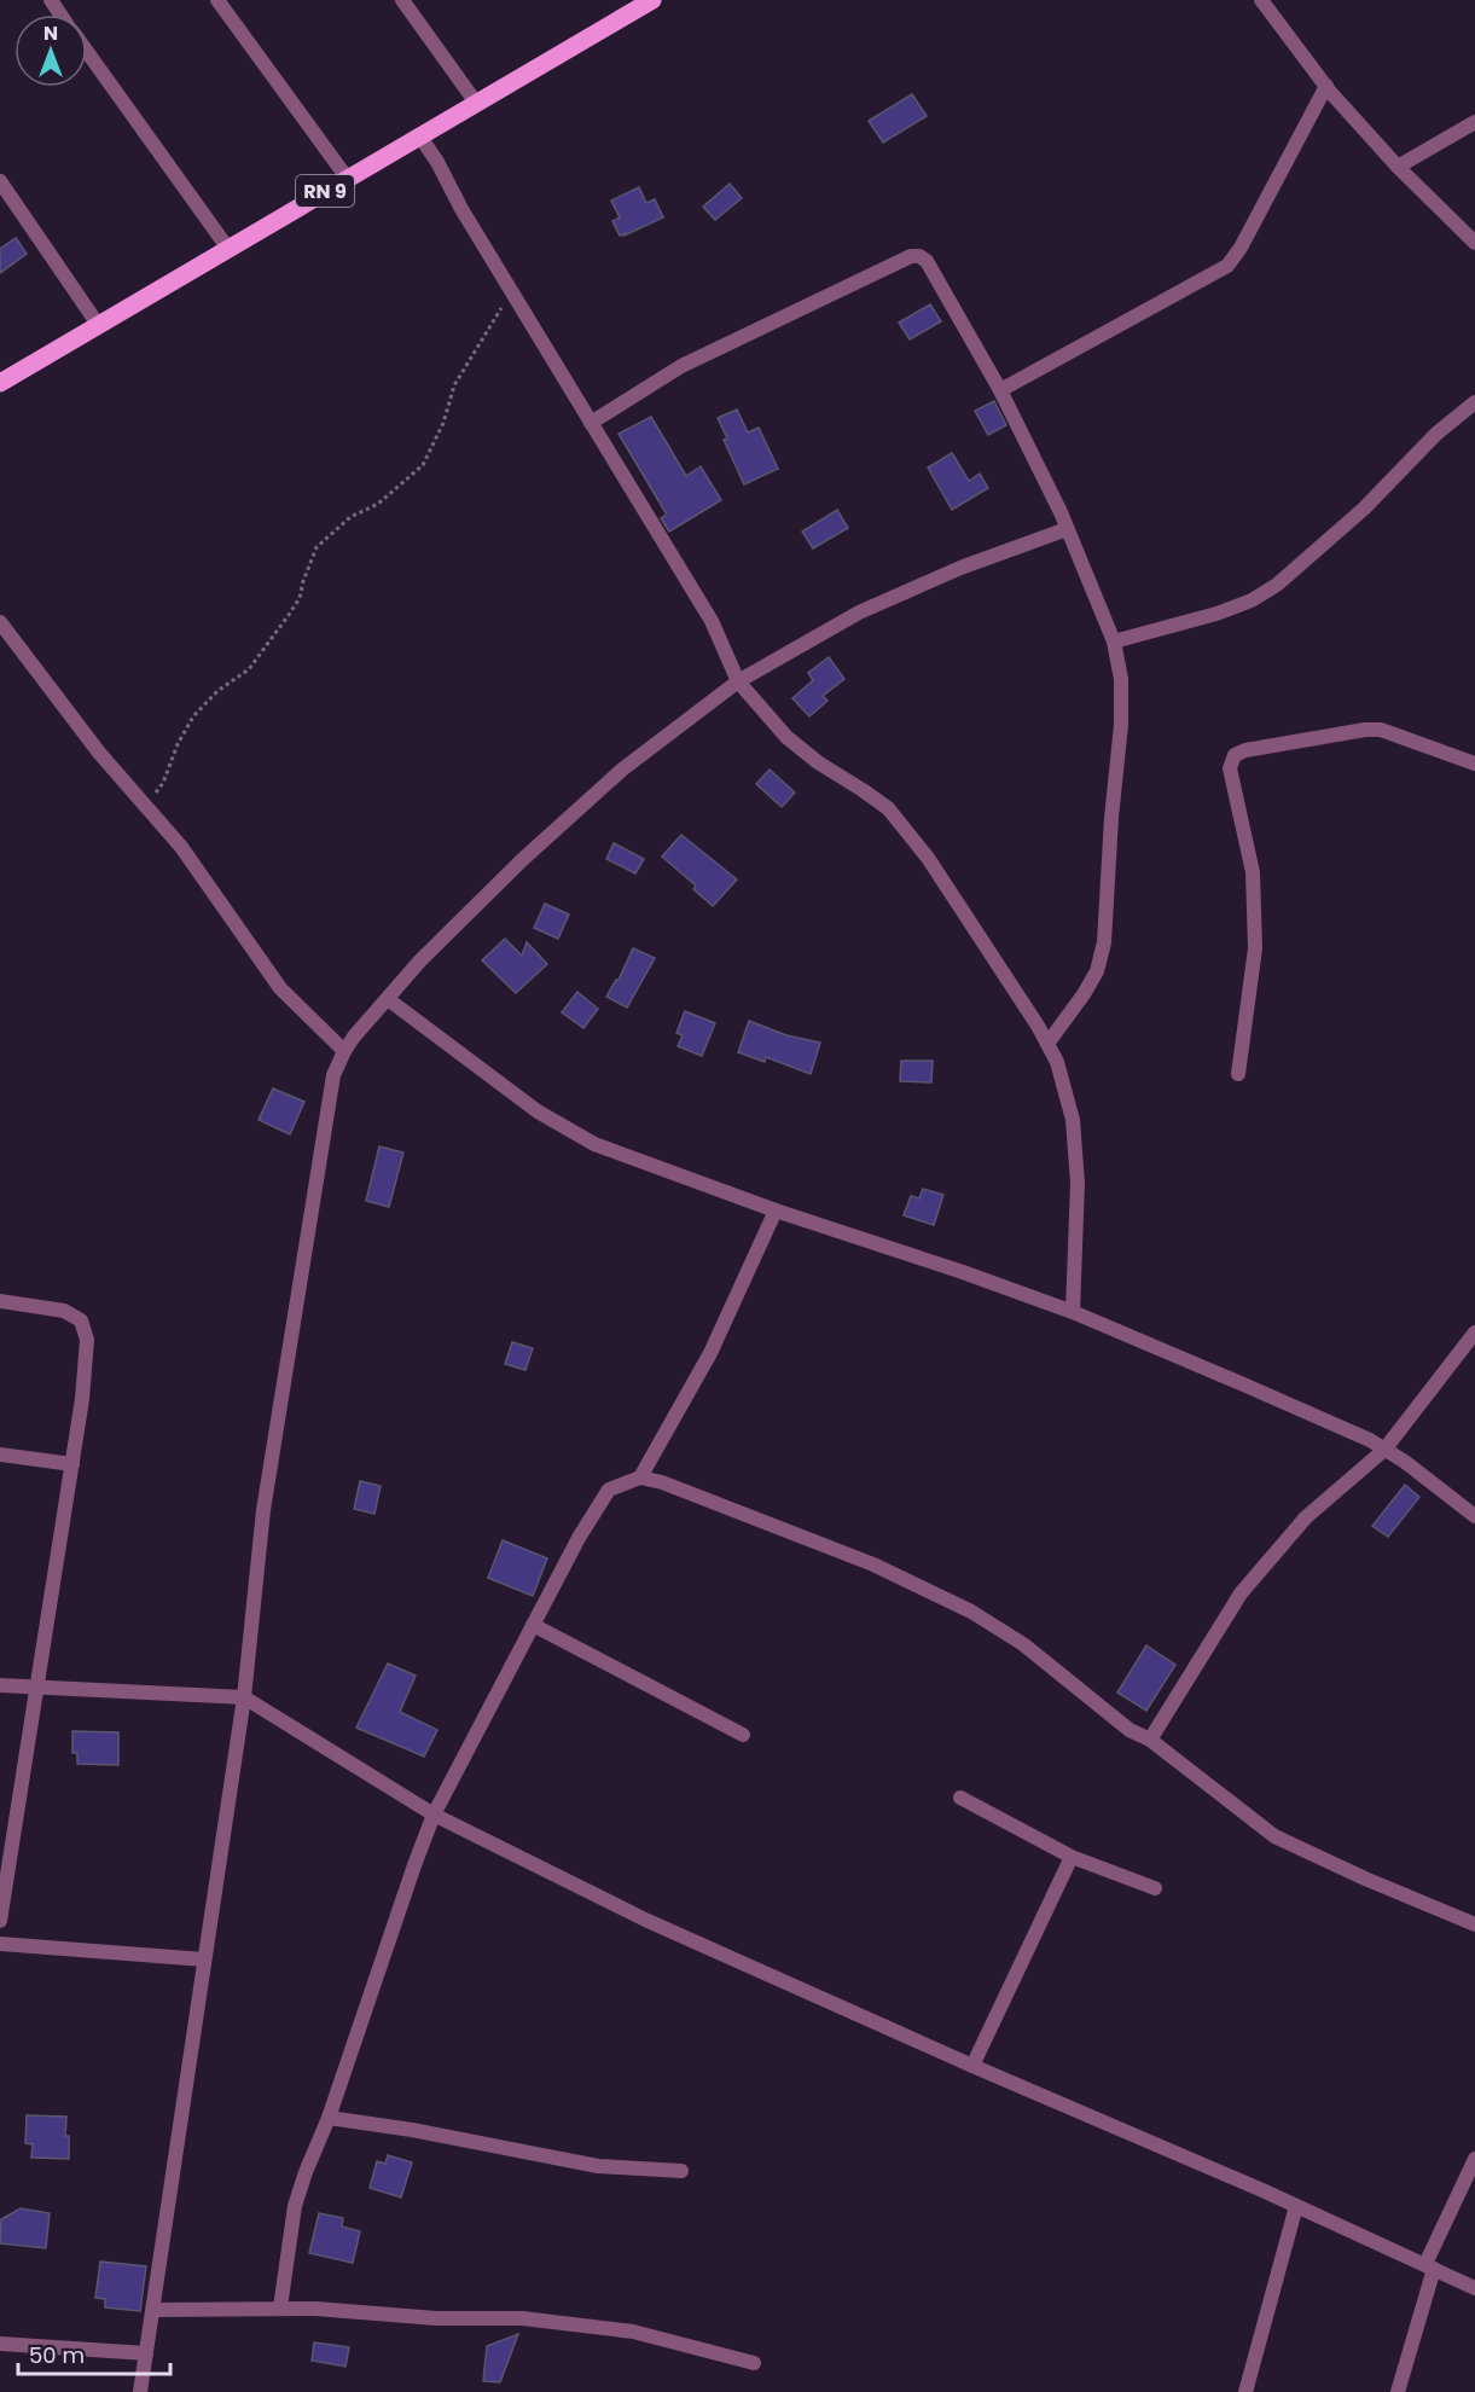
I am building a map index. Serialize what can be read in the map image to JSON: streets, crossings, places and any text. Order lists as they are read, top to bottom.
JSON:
{
  "streets": {
    "main road": ["RN 9"]
  },
  "scale_bar": "50 m",
  "north": "top"
}
